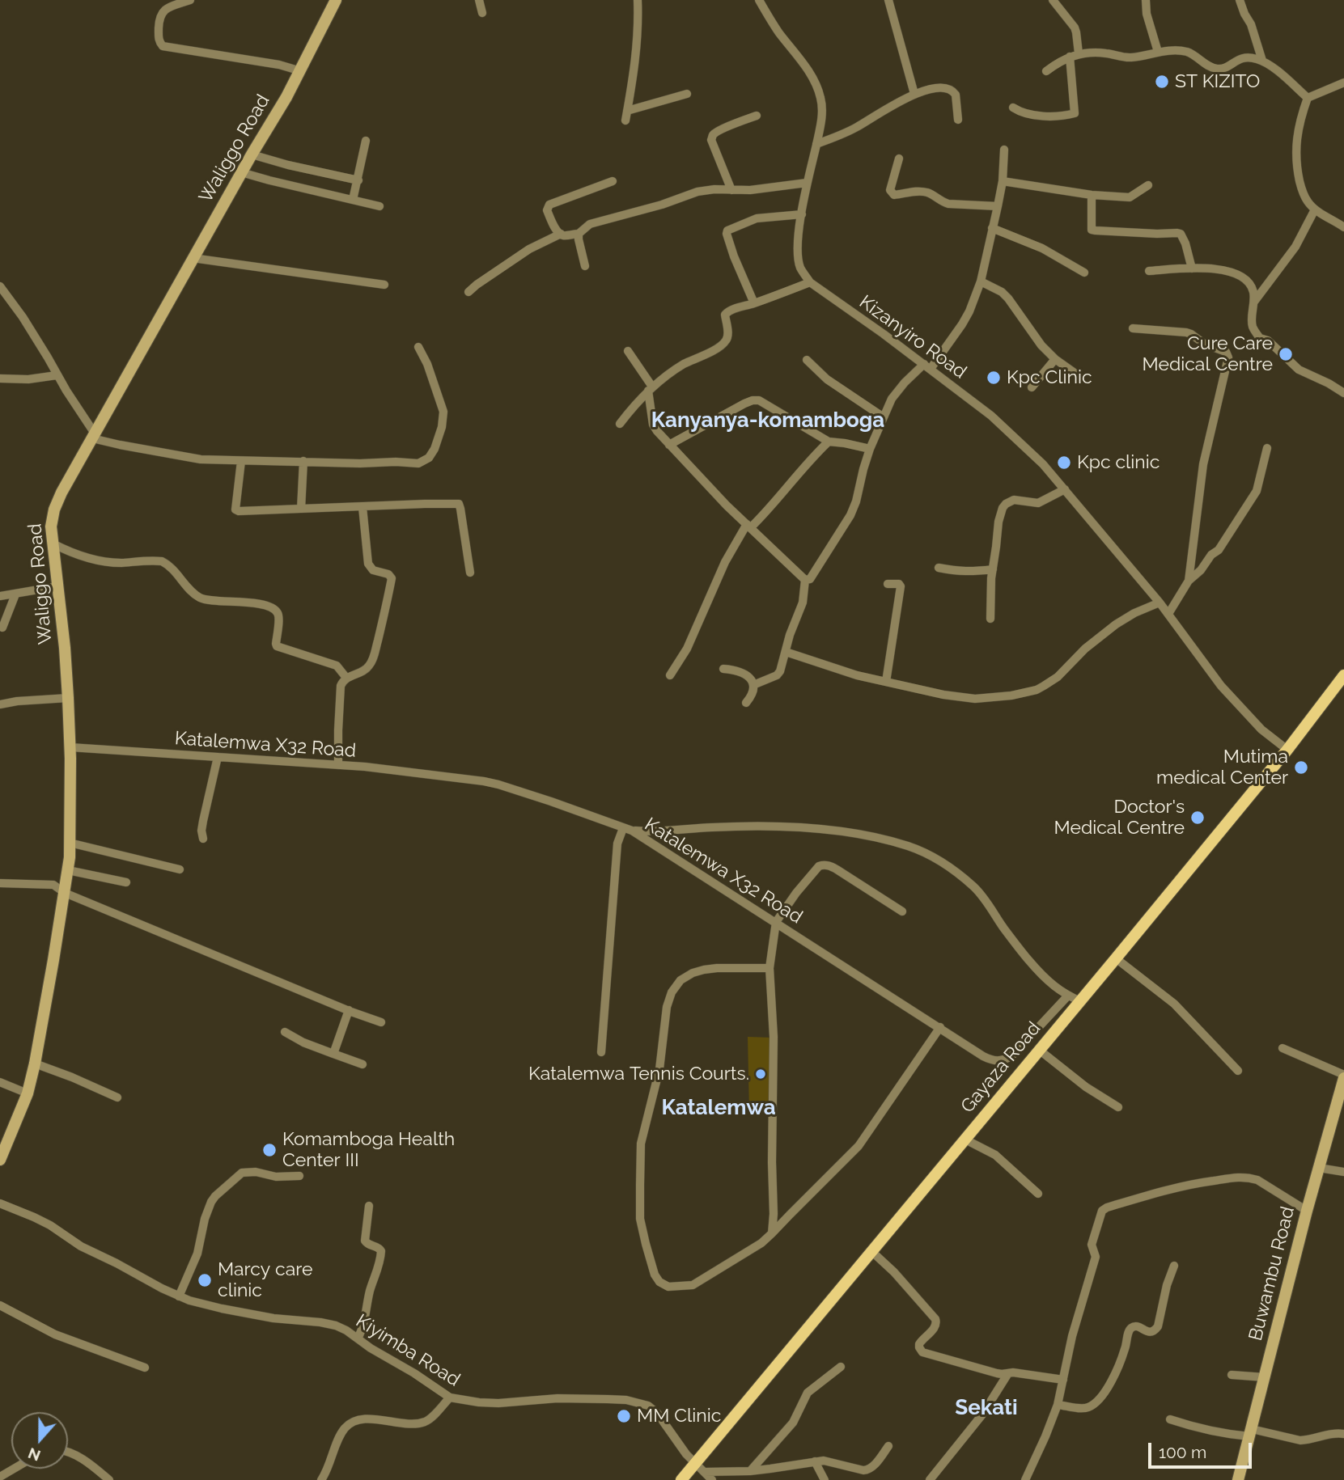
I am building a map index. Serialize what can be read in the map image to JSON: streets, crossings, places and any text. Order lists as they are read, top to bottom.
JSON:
{
  "streets": {
    "main road": ["Gayaza Road"],
    "street": [
      "Waliggo Road",
      "Kizanyiro Road",
      "Katalemwa X32 Road",
      "Buwambu Road",
      "Kiyimba Road"
    ]
  },
  "crossings": [
    ["Waliggo Road", "Katalemwa X32 Road"],
    ["Kizanyiro Road", "Gayaza Road"],
    ["Gayaza Road", "Kiyimba Road"]
  ],
  "districts": ["Kanyanya-komamboga", "Katalemwa", "Sekati"],
  "places": [
    "ST KIZITO",
    "Cure Care Medical Centre",
    "Kpc Clinic",
    "Kpc clinic",
    "Mutima medical Center",
    "Doctor's Medical Centre",
    "Katalemwa Tennis Courts.",
    "Komamboga Health Center III",
    "Marcy care clinic",
    "MM Clinic"
  ],
  "scale_bar": "100 m",
  "north": "bottom"
}
